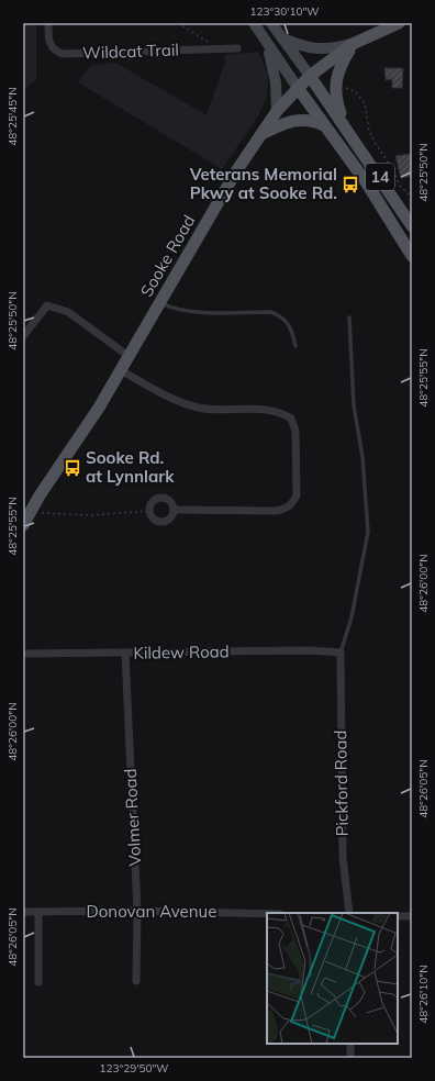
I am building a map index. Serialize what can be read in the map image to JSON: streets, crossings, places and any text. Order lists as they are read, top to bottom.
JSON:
{
  "streets": {
    "main road": ["14", "Sooke Road"],
    "street": [
      "Wildcat Trail",
      "Kildew Road",
      "Pickford Road",
      "Volmer Road",
      "Donovan Avenue"
    ]
  },
  "crossings": [
    ["14", "Sooke Road"],
    ["Kildew Road", "Pickford Road"],
    ["Kildew Road", "Volmer Road"],
    ["Volmer Road", "Donovan Avenue"]
  ],
  "places": {
    "bus stop": ["Veterans Memorial Pkwy at Sooke Rd.", "Sooke Rd. at Lynnlark"]
  },
  "coordinates": [
    "123°30'10\"W",
    "48°25'45\"N",
    "48°25'50\"N",
    "48°25'55\"N",
    "48°26'00\"N",
    "48°26'05\"N",
    "48°26'10\"N",
    "123°29'50\"W"
  ]
}
